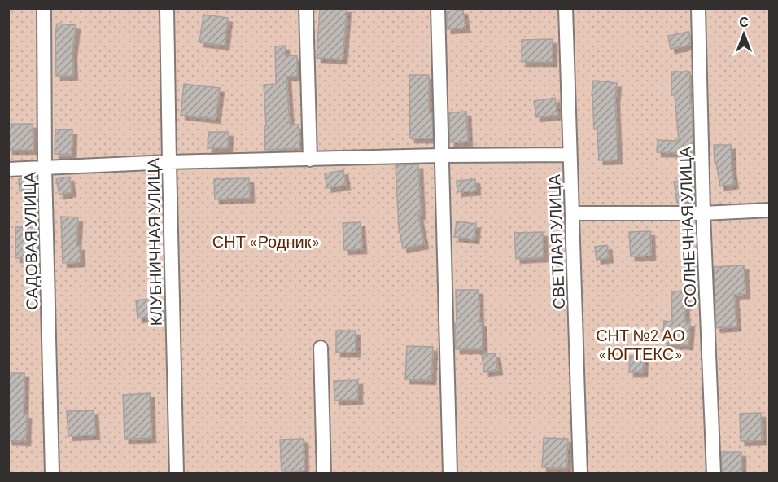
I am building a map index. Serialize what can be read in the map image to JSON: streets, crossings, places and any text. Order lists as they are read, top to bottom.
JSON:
{
  "streets": {
    "street": [
      "СОЛНЕЧНАЯ УЛИЦА",
      "САДОВАЯ УЛИЦА",
      "КЛУБНИЧНАЯ УЛИЦА",
      "СВЕТЛАЯ УЛИЦА"
    ]
  },
  "parks": ["СНТ «Родник»", "СНТ №2 АО «ЮГТЕКС»"],
  "north": "top"
}
